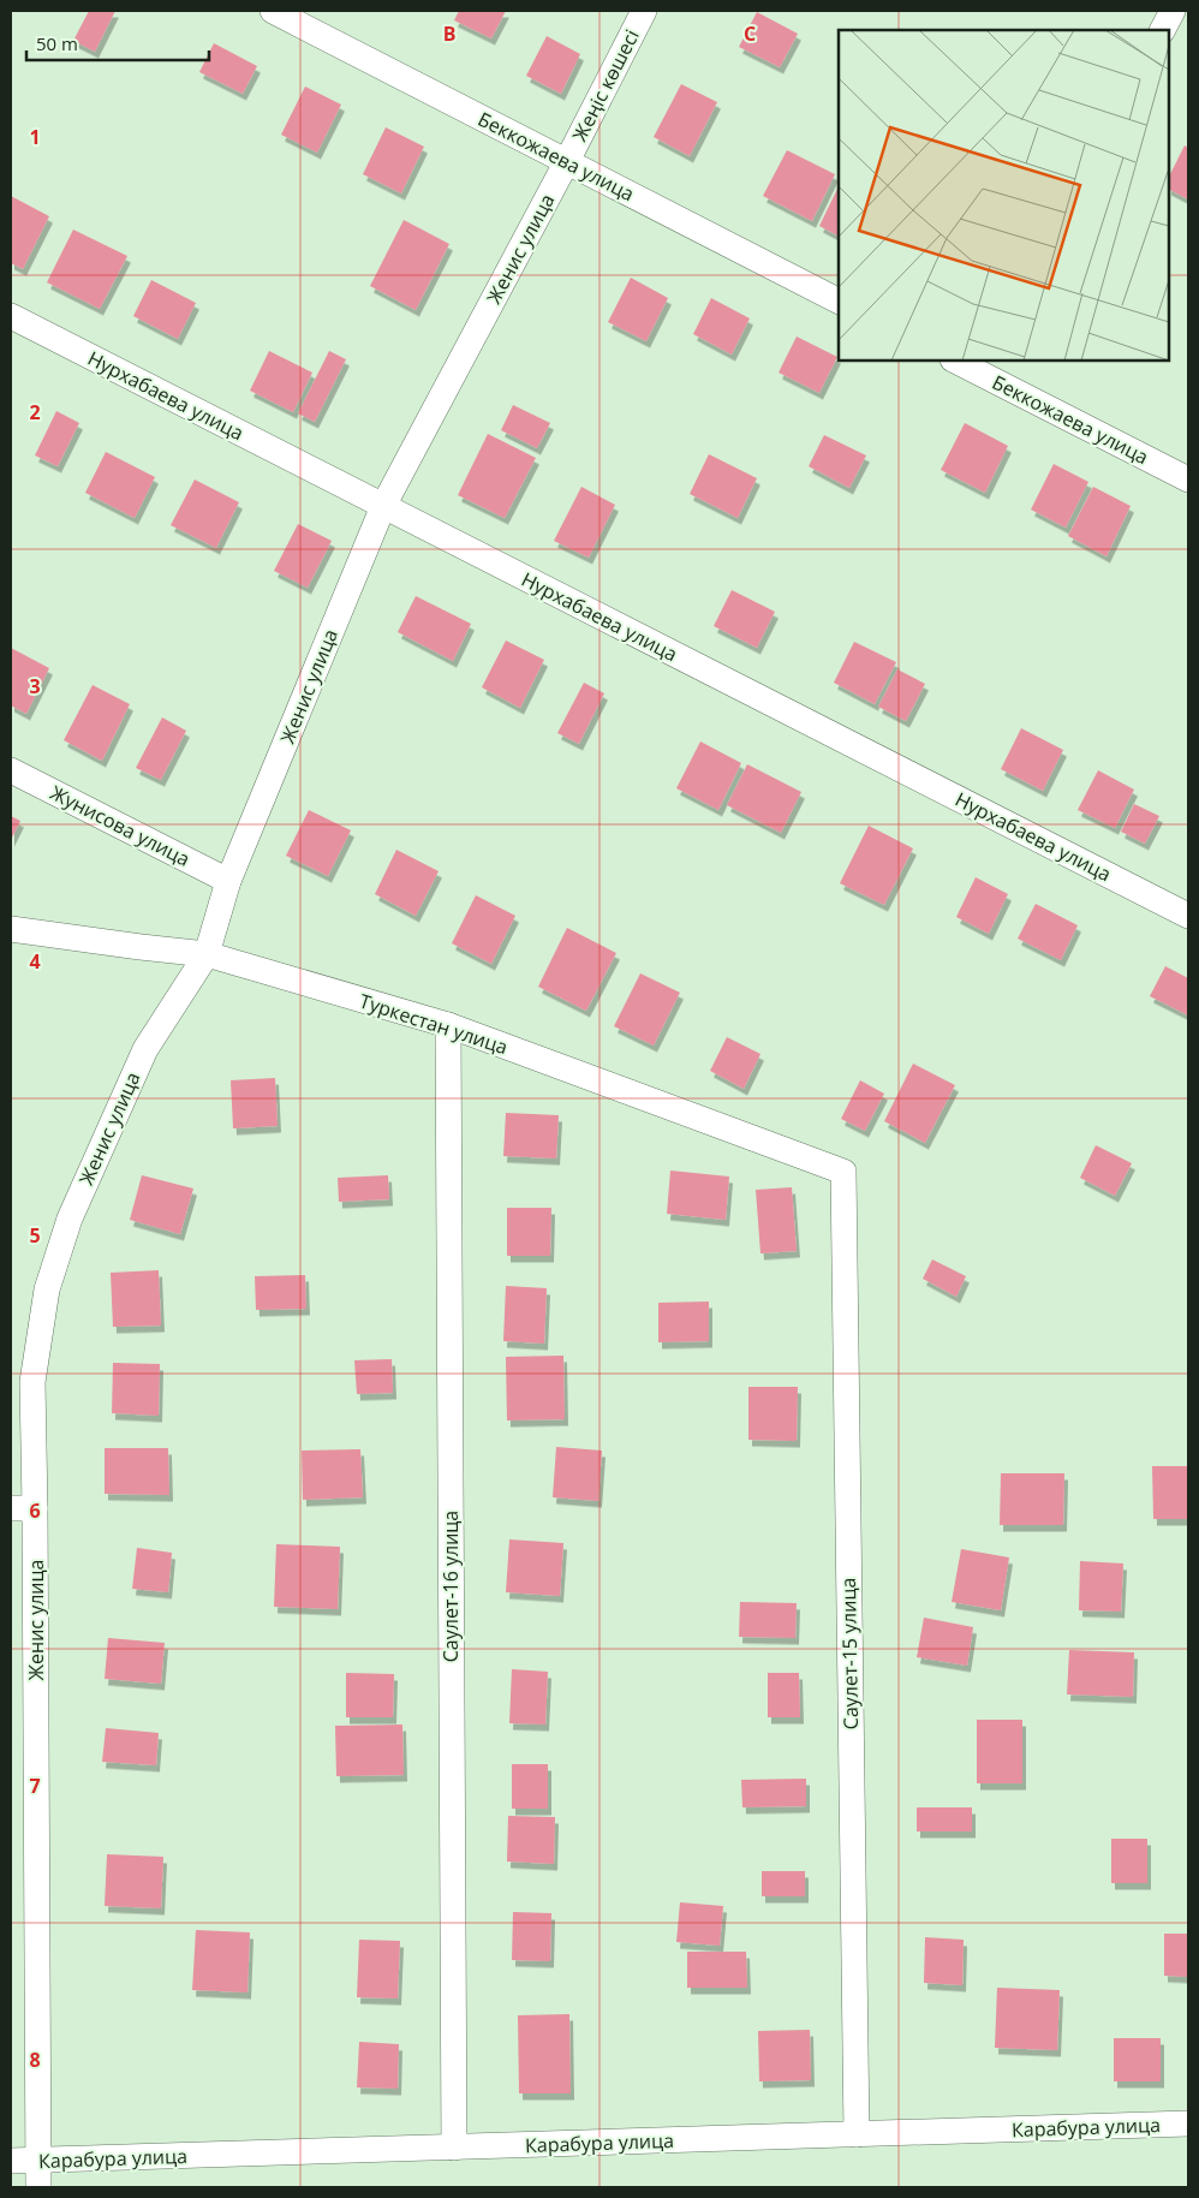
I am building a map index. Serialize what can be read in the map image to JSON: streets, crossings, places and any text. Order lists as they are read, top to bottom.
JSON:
{
  "streets": {
    "street": [
      "Жеңіс көшесі",
      "Беккожаева улица",
      "Женис улица",
      "Нурхабаева улица",
      "Жунисова улица",
      "Туркестан улица",
      "Саулет-16 улица",
      "Саулет-15 улица",
      "Карабура улица"
    ]
  },
  "crossings": [
    ["Жеңіс көшесі", "Беккожаева улица"],
    ["Жеңіс көшесі", "Женис улица"],
    ["Беккожаева улица", "Женис улица"],
    ["Женис улица", "Нурхабаева улица"],
    ["Женис улица", "Жунисова улица"],
    ["Женис улица", "Туркестан улица"],
    ["Женис улица", "Карабура улица"],
    ["Туркестан улица", "Саулет-16 улица"],
    ["Туркестан улица", "Саулет-15 улица"],
    ["Саулет-16 улица", "Карабура улица"],
    ["Саулет-15 улица", "Карабура улица"]
  ],
  "scale_bar": "50 m",
  "grid": {
    "columns": ["B", "C"],
    "rows": [
      "1",
      "2",
      "3",
      "4",
      "5",
      "6",
      "7",
      "8"
    ]
  }
}
